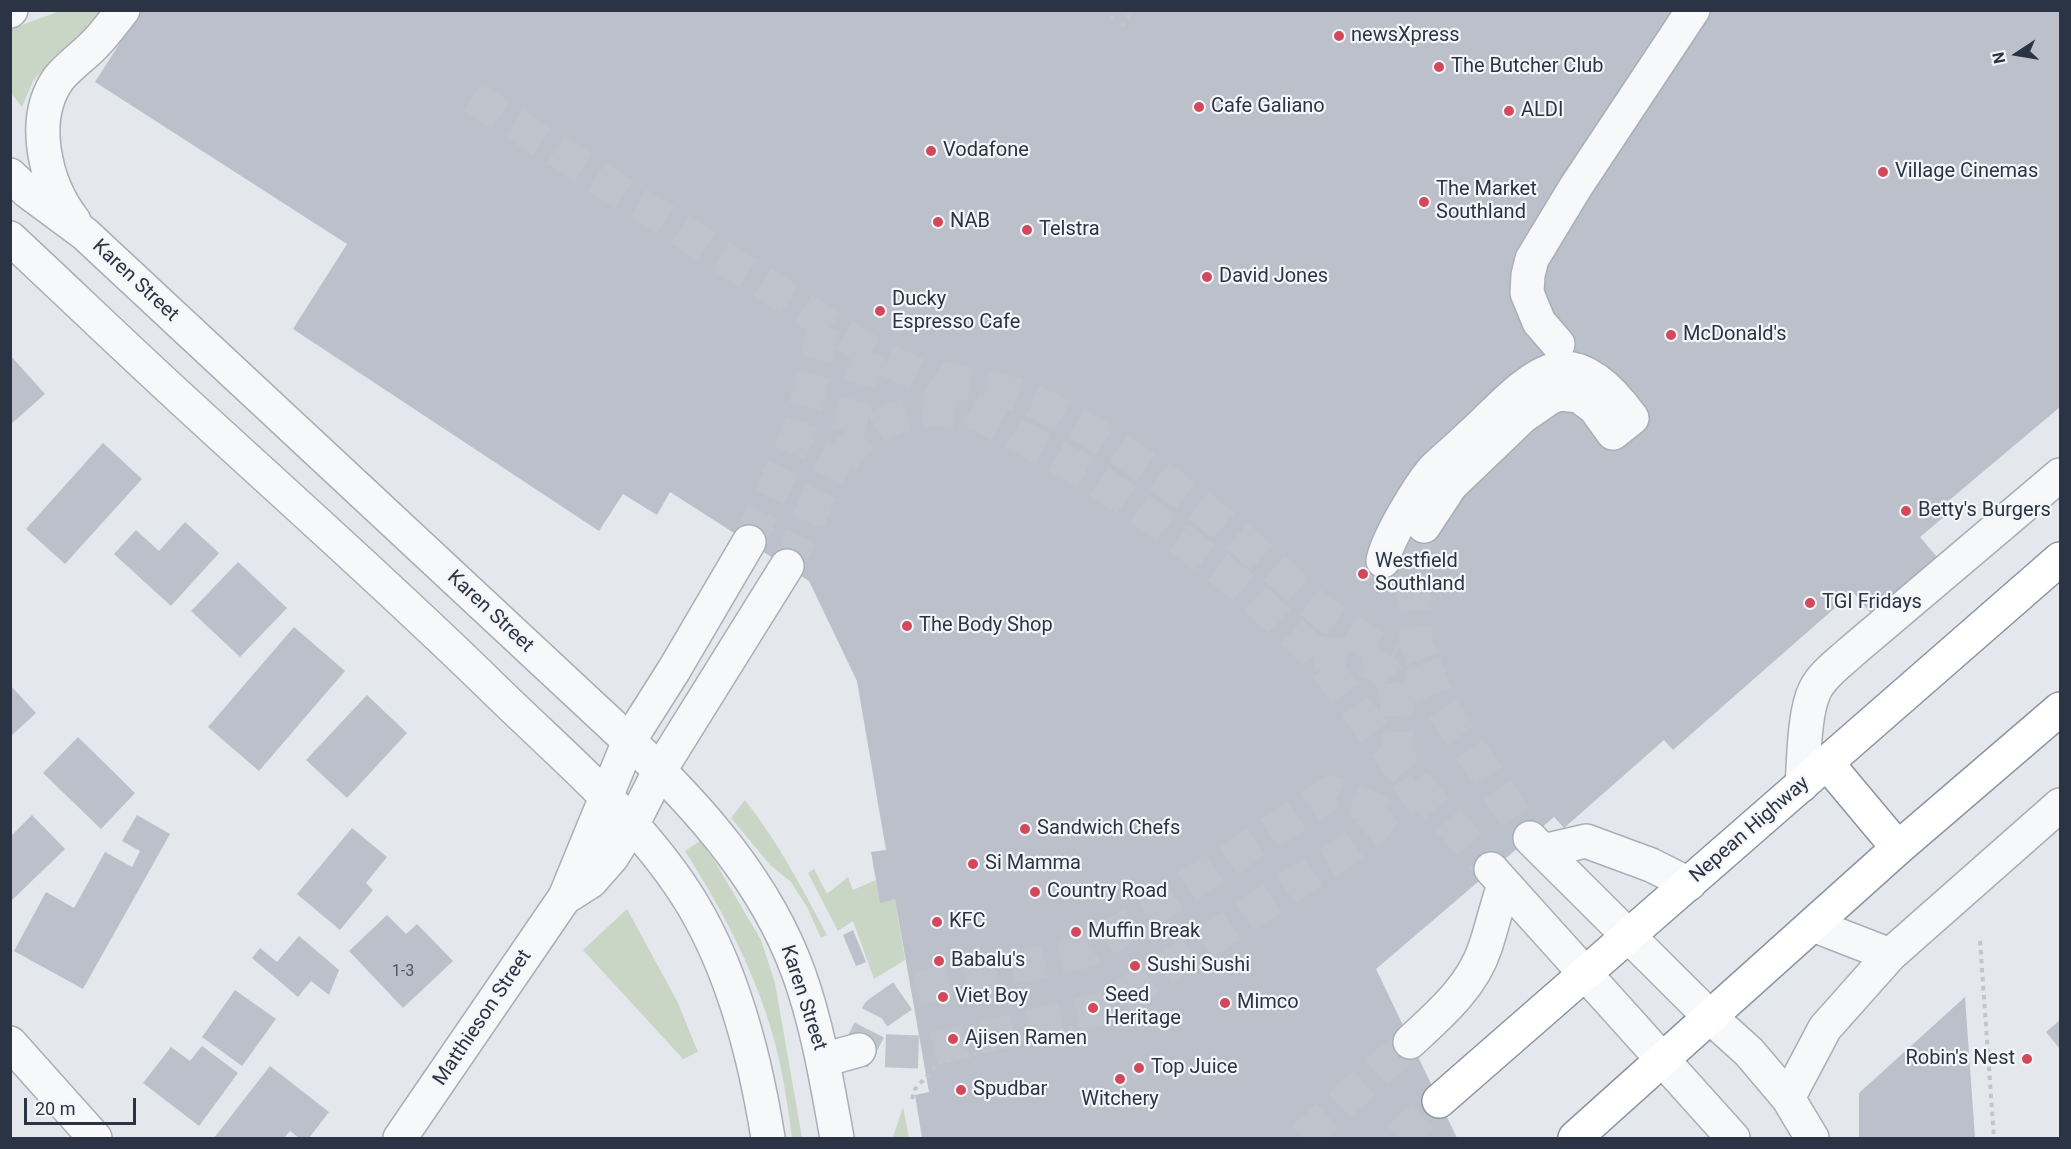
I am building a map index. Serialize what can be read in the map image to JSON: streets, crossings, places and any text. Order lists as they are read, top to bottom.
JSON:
{
  "streets": {
    "highway": ["Nepean Highway"],
    "street": ["Karen Street", "Matthieson Street"]
  },
  "crossings": [
    ["Karen Street", "Matthieson Street"]
  ],
  "places": [
    "newsXpress",
    "The Butcher Club",
    "Cafe Galiano",
    "ALDI",
    "Vodafone",
    "Village Cinemas",
    "The Market Southland",
    "NAB",
    "Telstra",
    "David Jones",
    "Ducky Espresso Cafe",
    "McDonald's",
    "Betty's Burgers",
    "Westfield Southland",
    "TGI Fridays",
    "The Body Shop",
    "Sandwich Chefs",
    "Si Mamma",
    "Country Road",
    "KFC",
    "Muffin Break",
    "Babalu's",
    "Sushi Sushi",
    "Viet Boy",
    "Mimco",
    "Seed Heritage",
    "Ajisen Ramen",
    "Robin's Nest",
    "Top Juice",
    "Witchery",
    "Spudbar"
  ],
  "house_numbers": ["1-3"],
  "scale_bar": "20 m",
  "north": "left"
}
